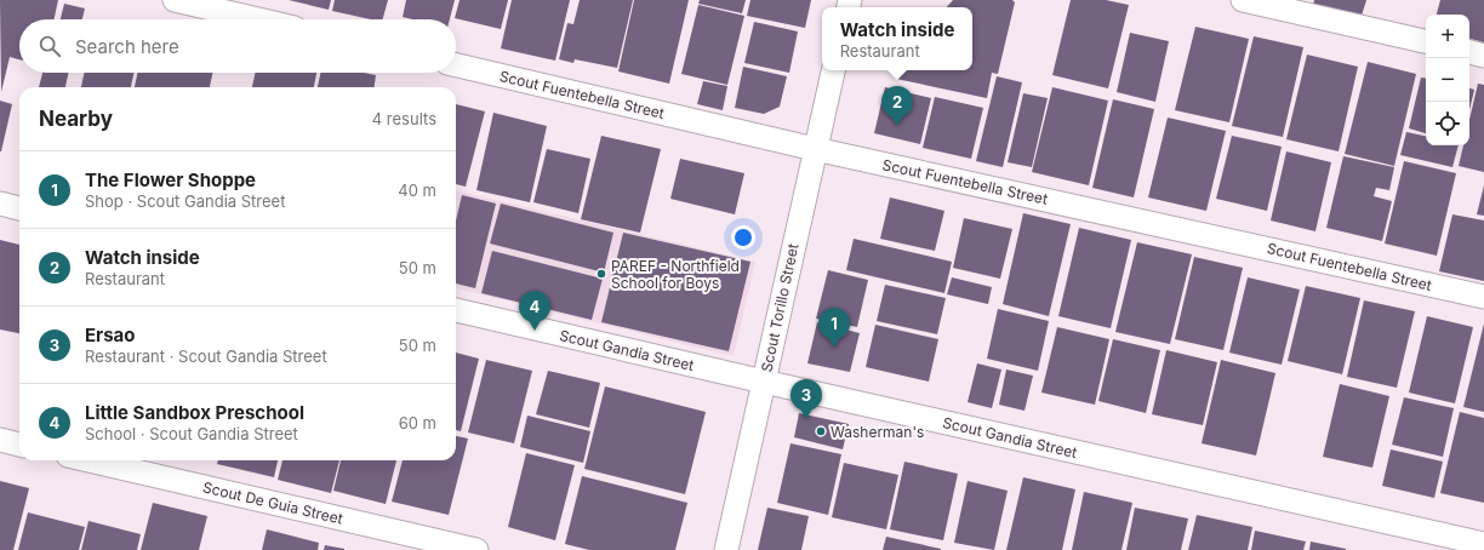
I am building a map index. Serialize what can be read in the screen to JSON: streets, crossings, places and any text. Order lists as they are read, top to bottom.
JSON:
{
  "streets": {
    "street": [
      "Scout Fuentebella Street",
      "Scout Torillo Street",
      "Scout Gandia Street",
      "Scout De Guia Street"
    ]
  },
  "crossings": [
    ["Scout Fuentebella Street", "Scout Torillo Street"],
    ["Scout Torillo Street", "Scout Gandia Street"]
  ],
  "places": ["PAREF - Northfield School for Boys", "Washerman's"],
  "page": {
    "popup": ["Watch inside", "Restaurant"],
    "map_buttons": ["+", "−"],
    "search": "Search here",
    "pins": [
      "2",
      "4",
      "1",
      "3"
    ],
    "heading": ["Nearby", "4 results"],
    "list": [
      {
        "mark": "1",
        "name": "The Flower Shoppe",
        "note": "Shop · Scout Gandia Street",
        "value": "40 m"
      },
      {
        "mark": "2",
        "name": "Watch inside",
        "note": "Restaurant",
        "value": "50 m"
      },
      {
        "mark": "3",
        "name": "Ersao",
        "note": "Restaurant · Scout Gandia Street",
        "value": "50 m"
      },
      {
        "mark": "4",
        "name": "Little Sandbox Preschool",
        "note": "School · Scout Gandia Street",
        "value": "60 m"
      }
    ]
  }
}
